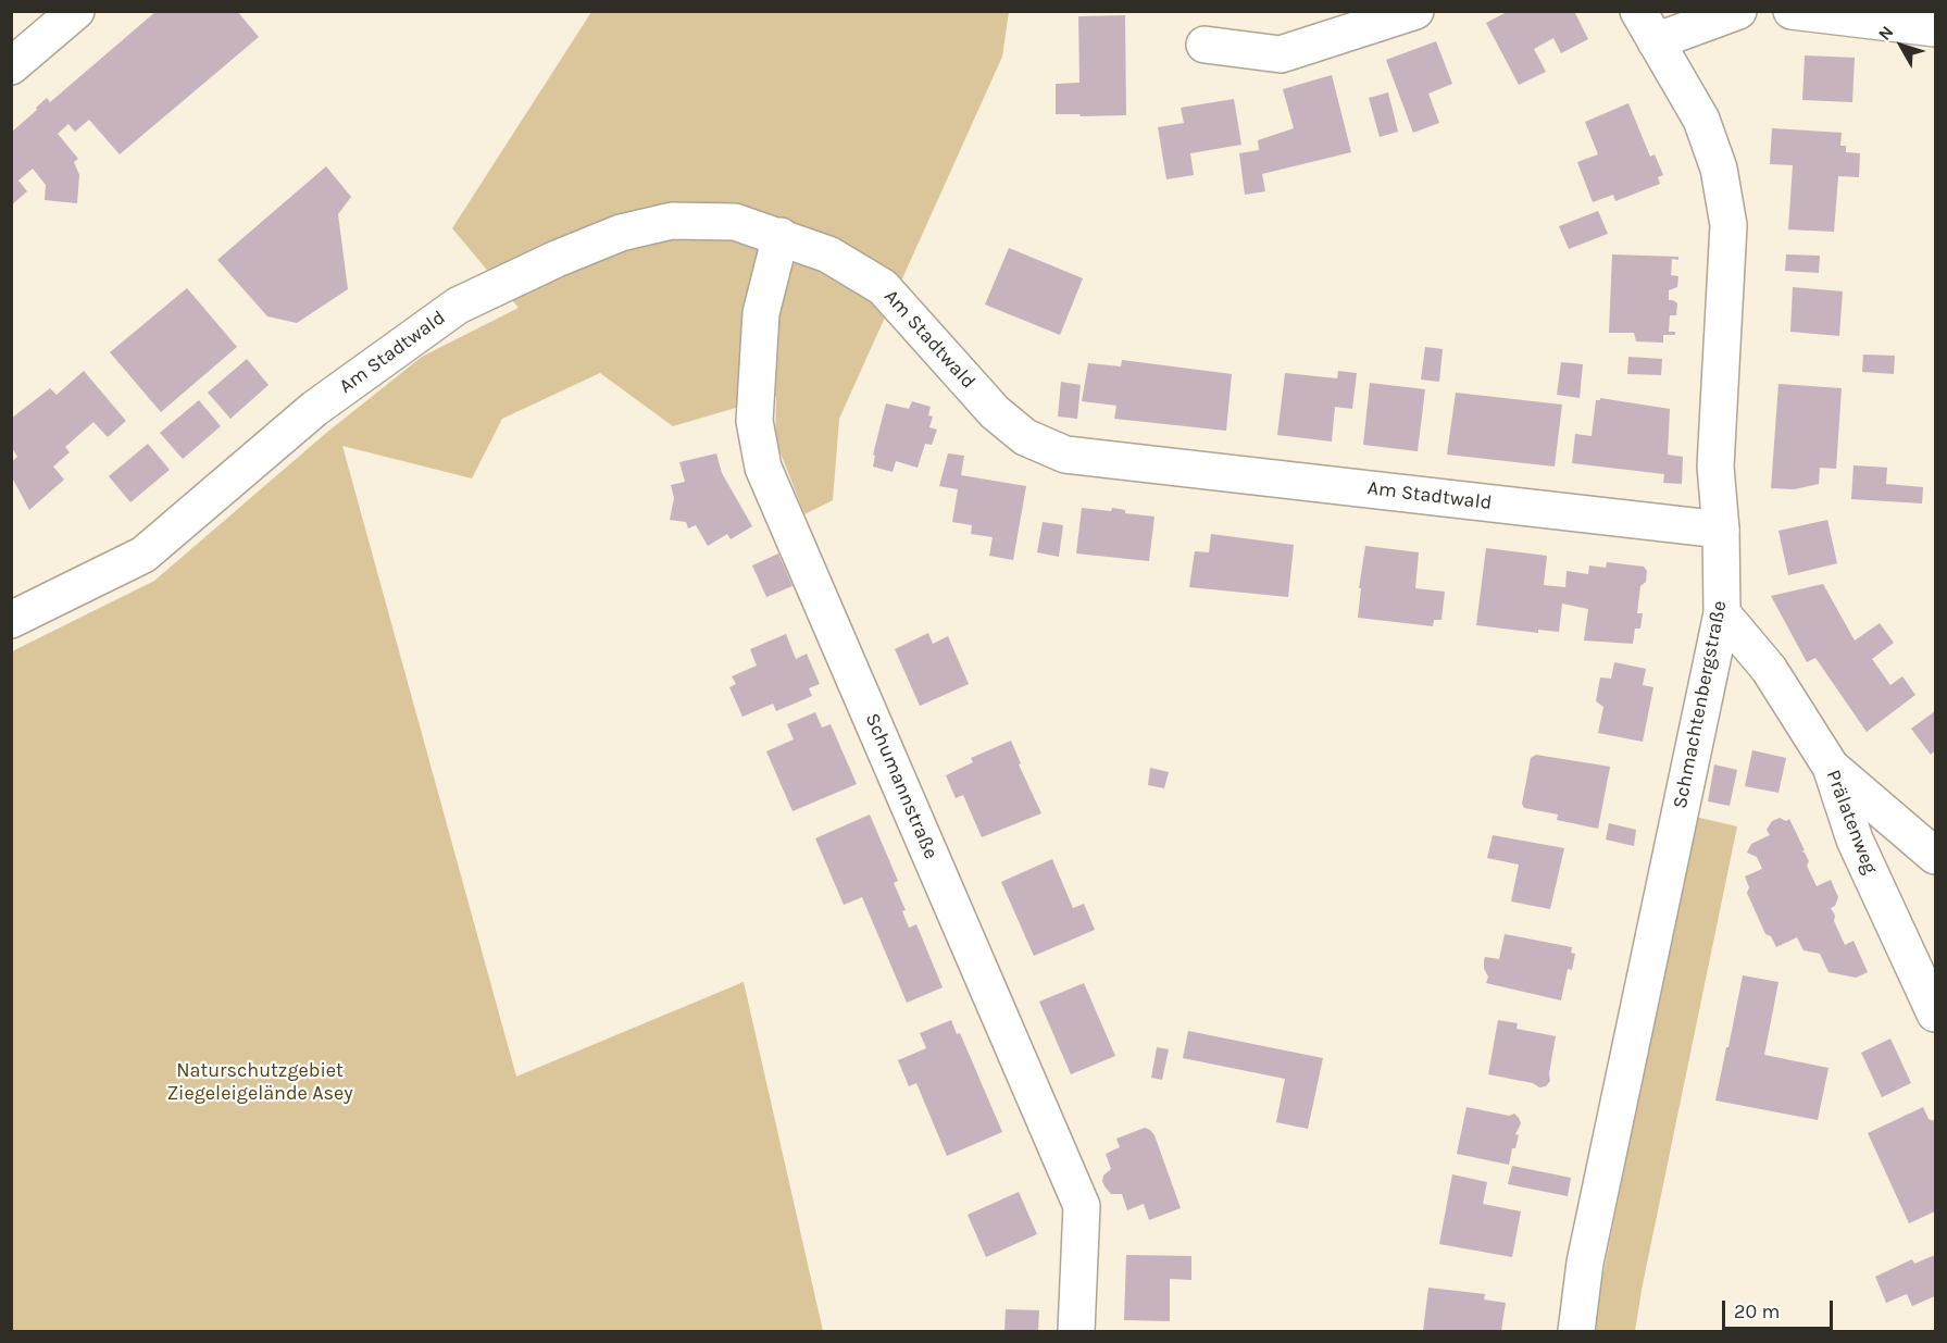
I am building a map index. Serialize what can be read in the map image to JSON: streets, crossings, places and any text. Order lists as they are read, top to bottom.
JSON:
{
  "streets": {
    "street": [
      "Am Stadtwald",
      "Schmachtenbergstraße",
      "Schumannstraße",
      "Prälatenweg"
    ]
  },
  "crossings": [
    ["Am Stadtwald", "Schmachtenbergstraße"],
    ["Am Stadtwald", "Schumannstraße"],
    ["Schmachtenbergstraße", "Prälatenweg"]
  ],
  "parks": ["Naturschutzgebiet Ziegeleigelände Asey"],
  "scale_bar": "20 m",
  "north": "top left"
}
